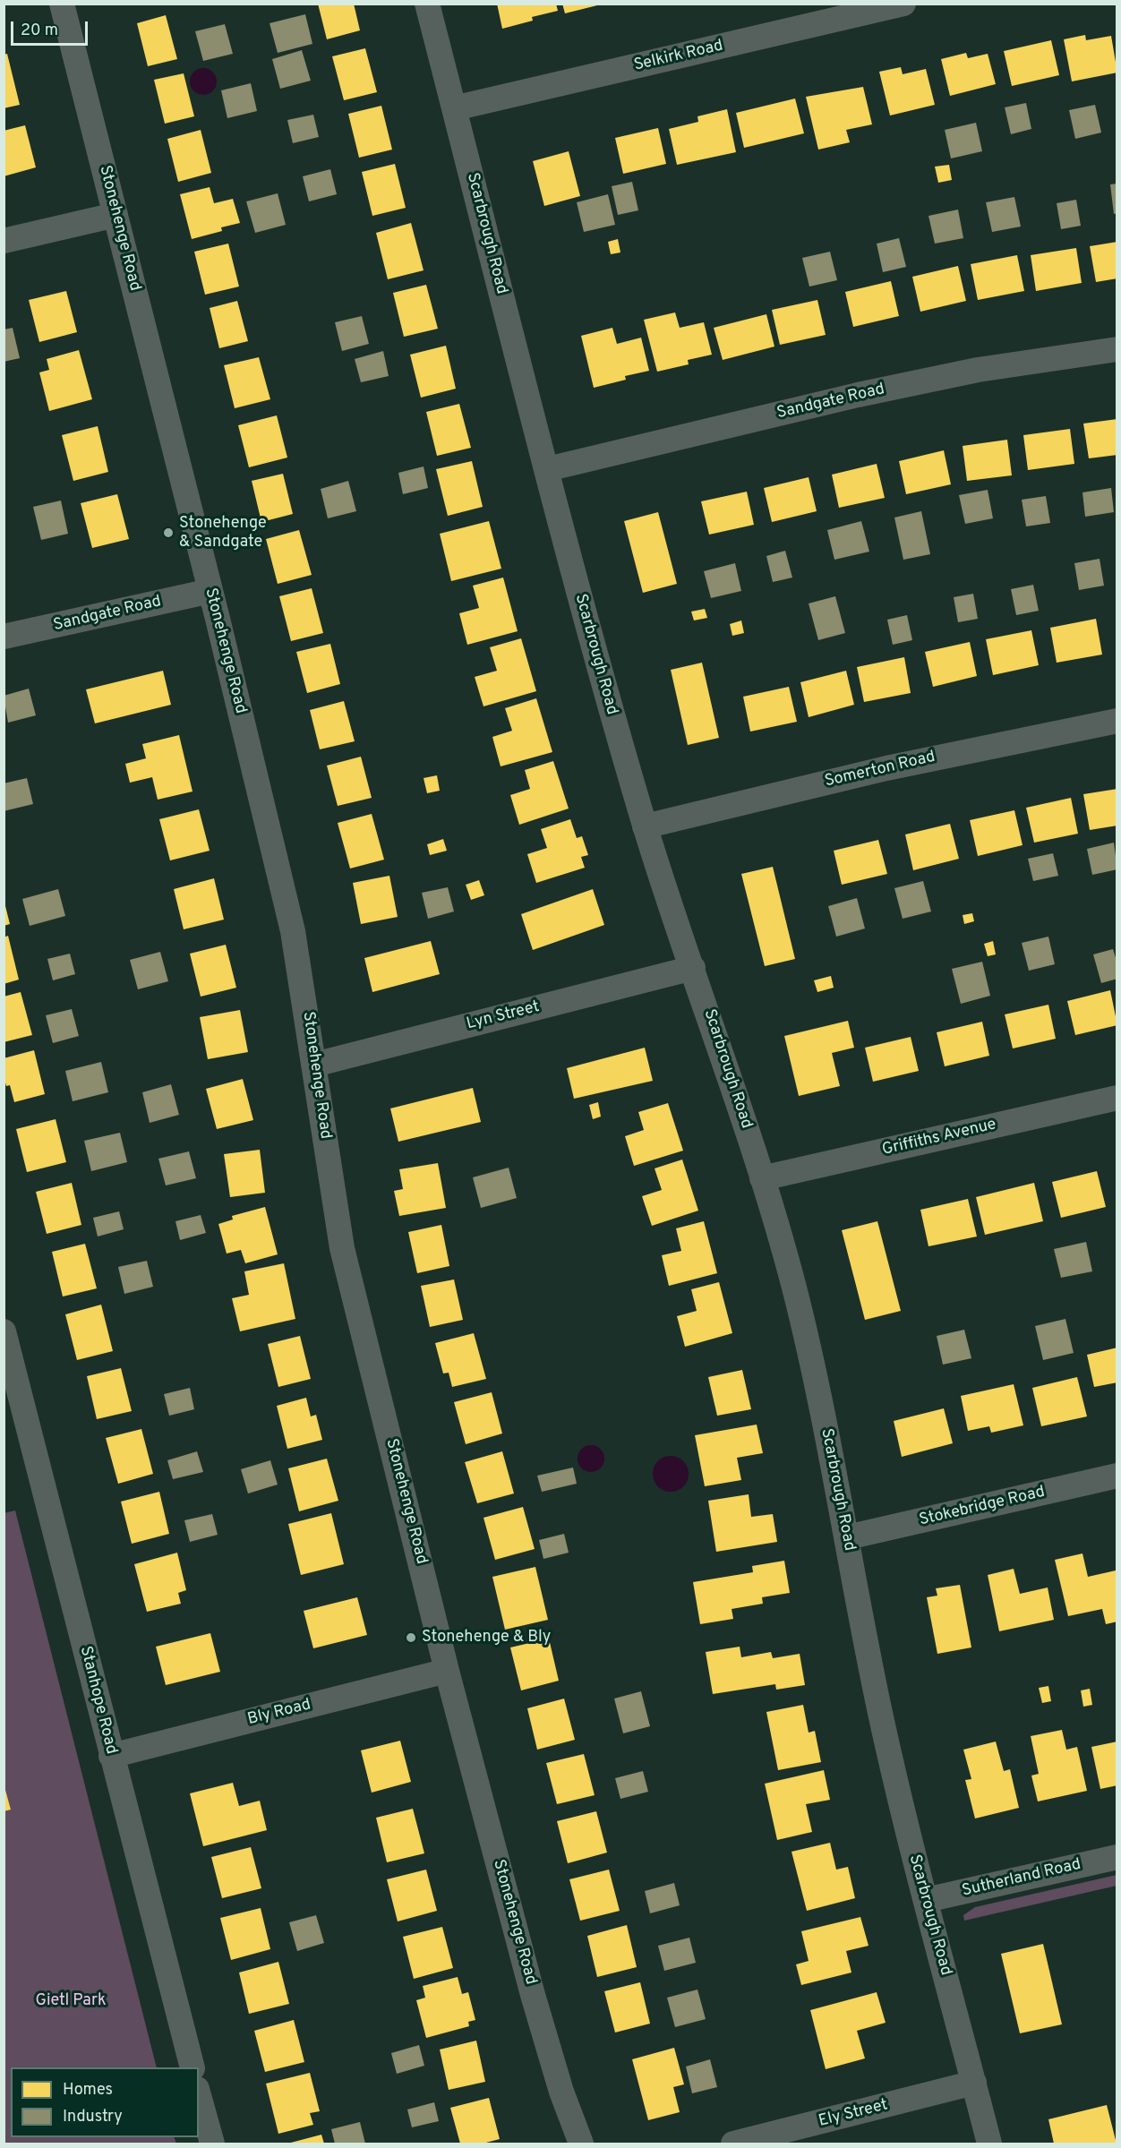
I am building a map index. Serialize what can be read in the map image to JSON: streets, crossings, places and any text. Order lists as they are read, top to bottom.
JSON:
{
  "streets": {
    "street": [
      "Selkirk Road",
      "Stonehenge Road",
      "Scarbrough Road",
      "Sandgate Road",
      "Somerton Road",
      "Lyn Street",
      "Griffiths Avenue",
      "Stokebridge Road",
      "Stanhope Road",
      "Bly Road",
      "Sutherland Road",
      "Ely Street"
    ]
  },
  "crossings": [
    ["Selkirk Road", "Scarbrough Road"],
    ["Stonehenge Road", "Sandgate Road"],
    ["Stonehenge Road", "Lyn Street"],
    ["Stonehenge Road", "Bly Road"],
    ["Scarbrough Road", "Sandgate Road"],
    ["Scarbrough Road", "Somerton Road"],
    ["Scarbrough Road", "Lyn Street"],
    ["Scarbrough Road", "Griffiths Avenue"],
    ["Scarbrough Road", "Stokebridge Road"],
    ["Scarbrough Road", "Sutherland Road"],
    ["Scarbrough Road", "Ely Street"],
    ["Stanhope Road", "Bly Road"]
  ],
  "parks": ["Gietl Park"],
  "places": ["Stonehenge & Sandgate", "Stonehenge & Bly"],
  "legend": ["Homes", "Industry"],
  "scale_bar": "20 m"
}
